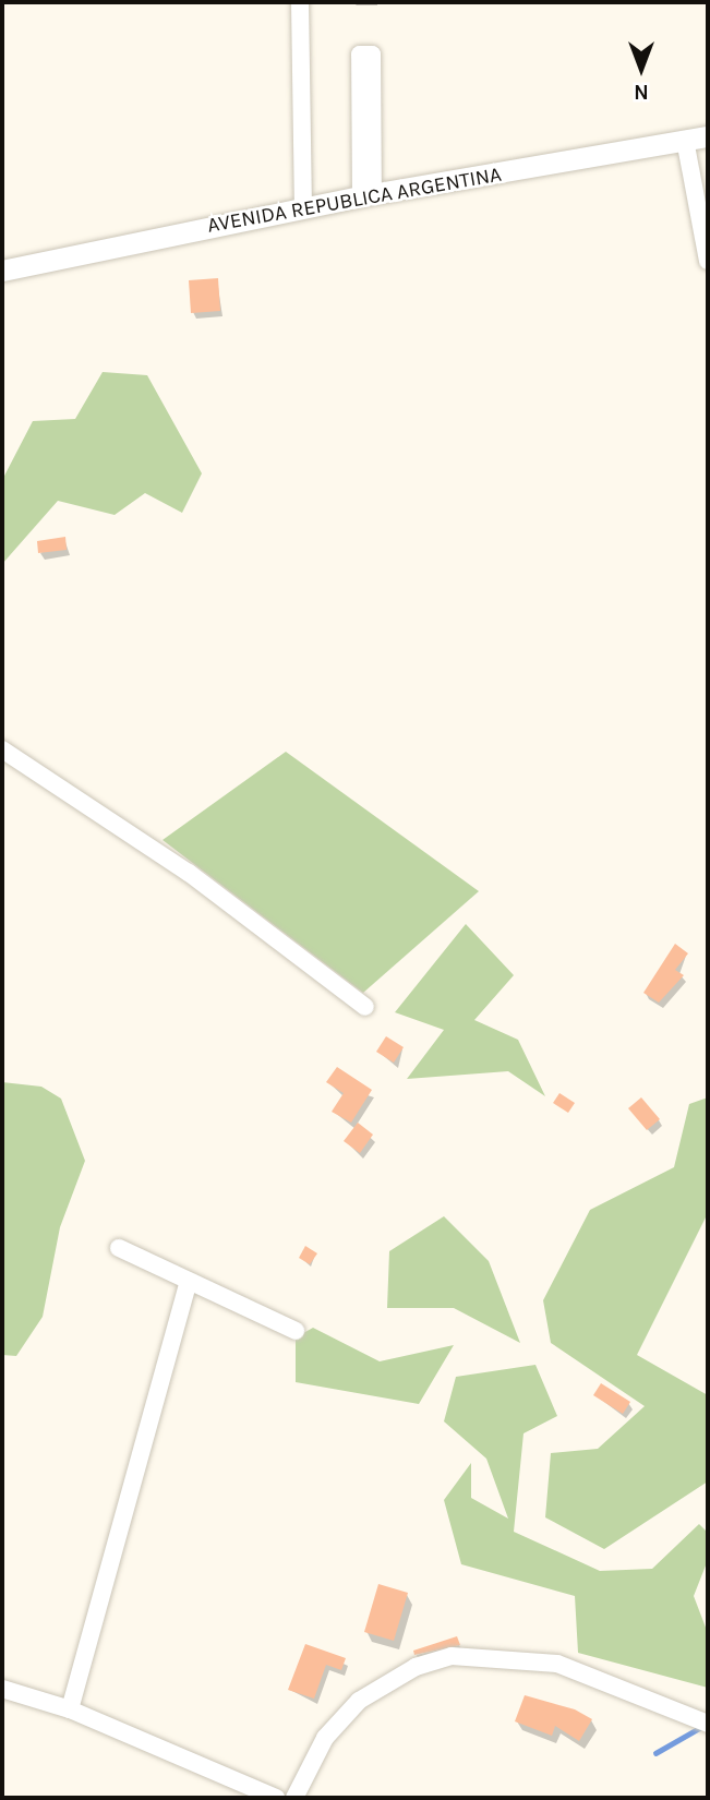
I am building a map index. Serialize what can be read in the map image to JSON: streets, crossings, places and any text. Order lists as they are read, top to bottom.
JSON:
{
  "streets": {
    "street": ["AVENIDA REPUBLICA ARGENTINA"]
  },
  "north": "bottom"
}
